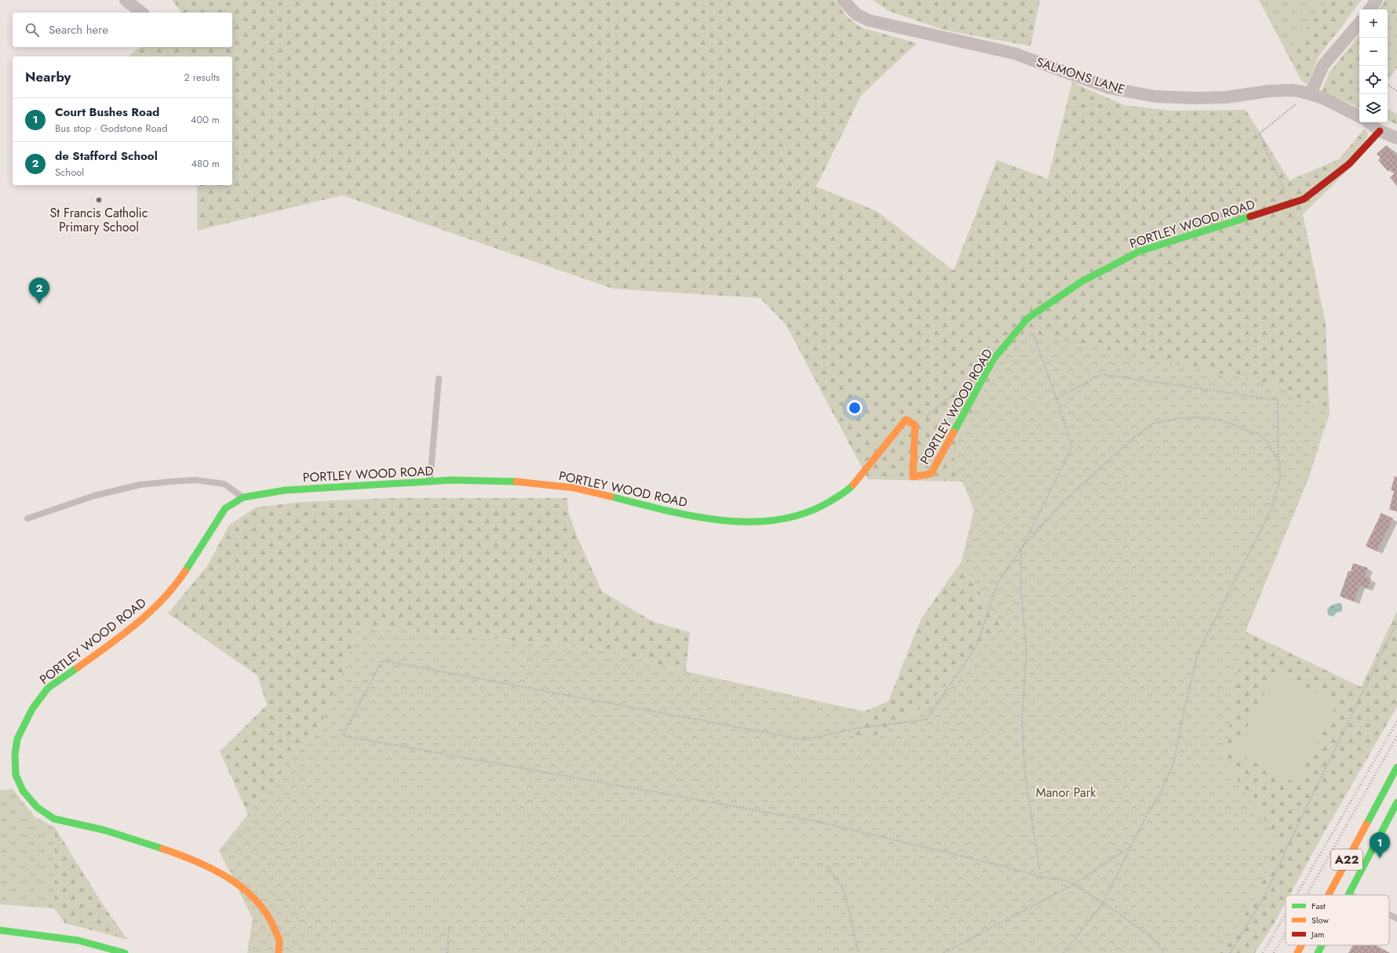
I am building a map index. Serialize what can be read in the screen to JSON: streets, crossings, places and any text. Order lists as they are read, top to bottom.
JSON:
{
  "streets": {
    "main road": ["PORTLEY WOOD ROAD", "A22"],
    "street": ["SALMONS LANE"]
  },
  "parks": ["Manor Park"],
  "places": ["St Francis Catholic Primary School"],
  "legend": ["Fast", "Slow", "Jam"],
  "page": {
    "map_buttons": ["+", "−"],
    "search": "Search here",
    "heading": ["Nearby", "2 results"],
    "list": [
      {
        "mark": "1",
        "name": "Court Bushes Road",
        "note": "Bus stop · Godstone Road",
        "value": "400 m"
      },
      {
        "mark": "2",
        "name": "de Stafford School",
        "note": "School",
        "value": "480 m"
      }
    ],
    "pins": ["2", "1"]
  }
}
